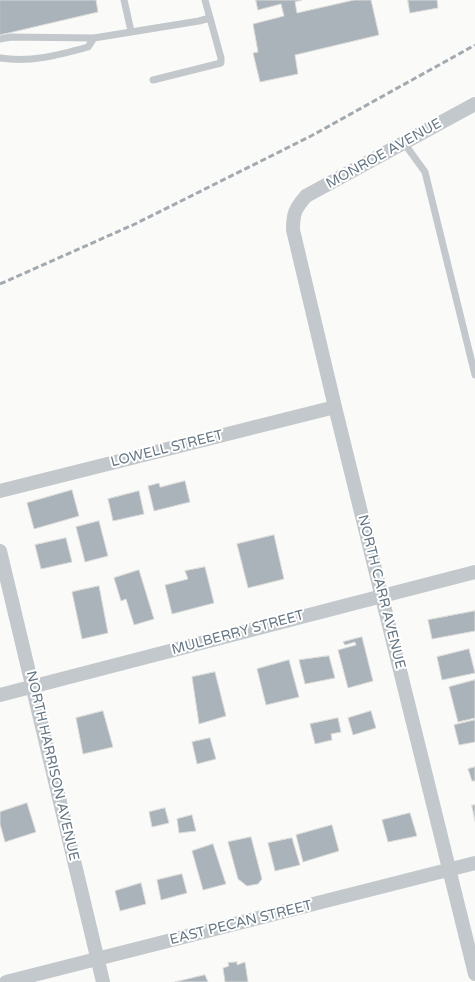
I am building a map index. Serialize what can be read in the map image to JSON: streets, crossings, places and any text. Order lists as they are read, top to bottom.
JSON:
{
  "streets": {
    "street": [
      "MONROE AVENUE",
      "LOWELL STREET",
      "NORTH CARR AVENUE",
      "MULBERRY STREET",
      "NORTH HARRISON AVENUE",
      "EAST PECAN STREET"
    ]
  },
  "crossings": [
    ["MONROE AVENUE", "NORTH CARR AVENUE"],
    ["LOWELL STREET", "NORTH CARR AVENUE"],
    ["NORTH CARR AVENUE", "MULBERRY STREET"],
    ["NORTH CARR AVENUE", "EAST PECAN STREET"],
    ["MULBERRY STREET", "NORTH HARRISON AVENUE"],
    ["NORTH HARRISON AVENUE", "EAST PECAN STREET"]
  ]
}
